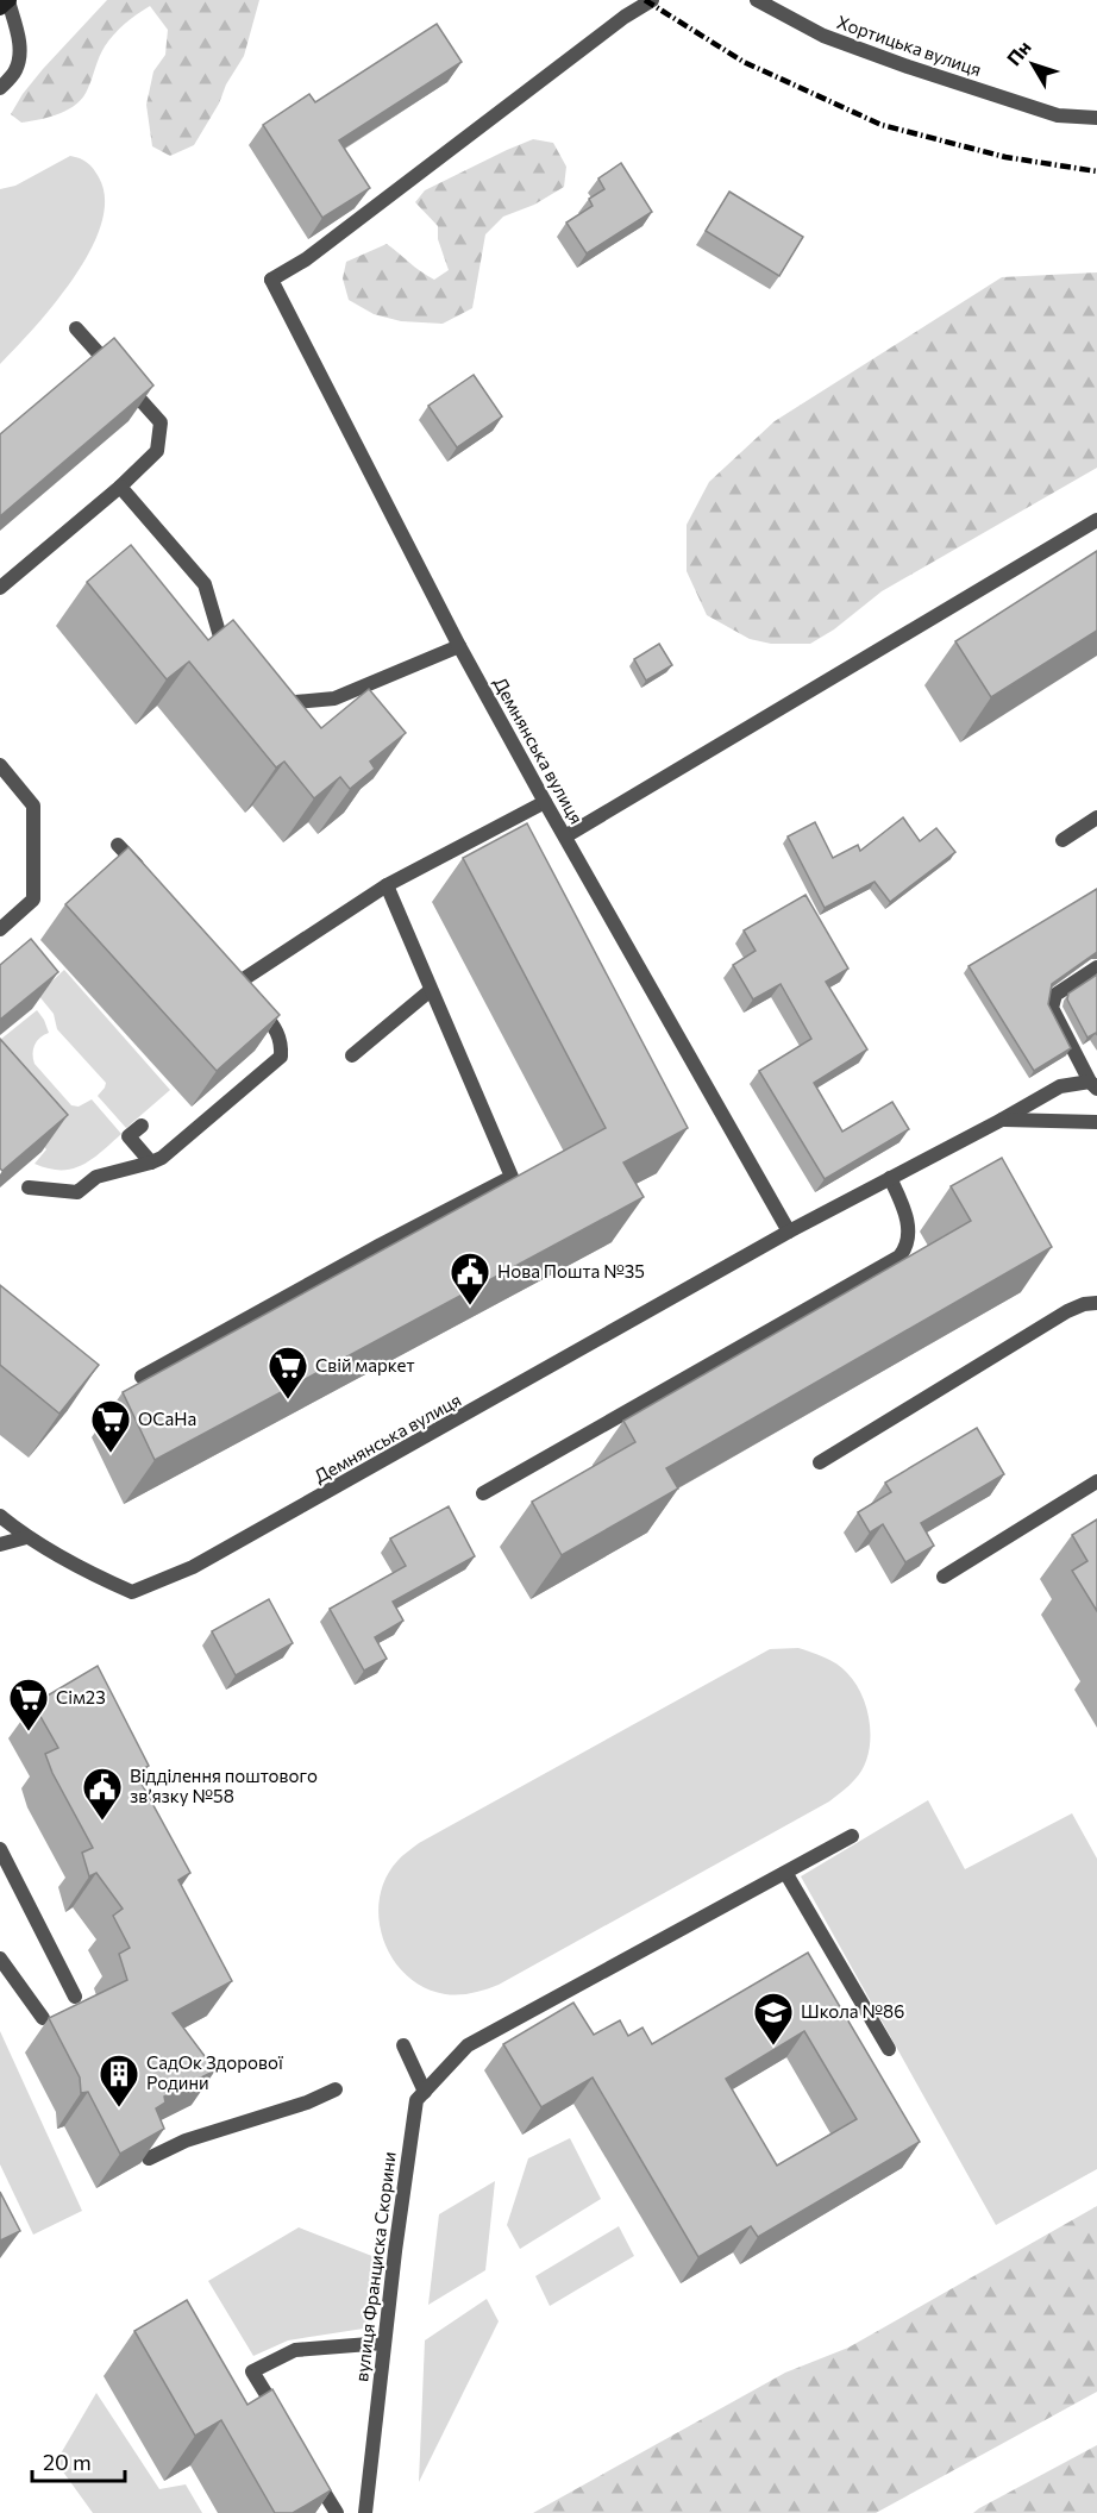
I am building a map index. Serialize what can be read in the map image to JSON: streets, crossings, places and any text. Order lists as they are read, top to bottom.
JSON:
{
  "streets": {
    "street": ["Хортицька вулиця", "Демнянська вулиця", "вулиця Франциска Скорини"]
  },
  "places": {
    "public building": ["Нова Пошта №35", "Відділення поштового зв’язку №58"],
    "supermarket": ["Свій маркет", "ОСаНа", "Сім23"],
    "school or university": ["Школа №86"],
    "building": ["СадОк Здорової Родини"]
  },
  "scale_bar": "20 m",
  "north": "top left"
}
